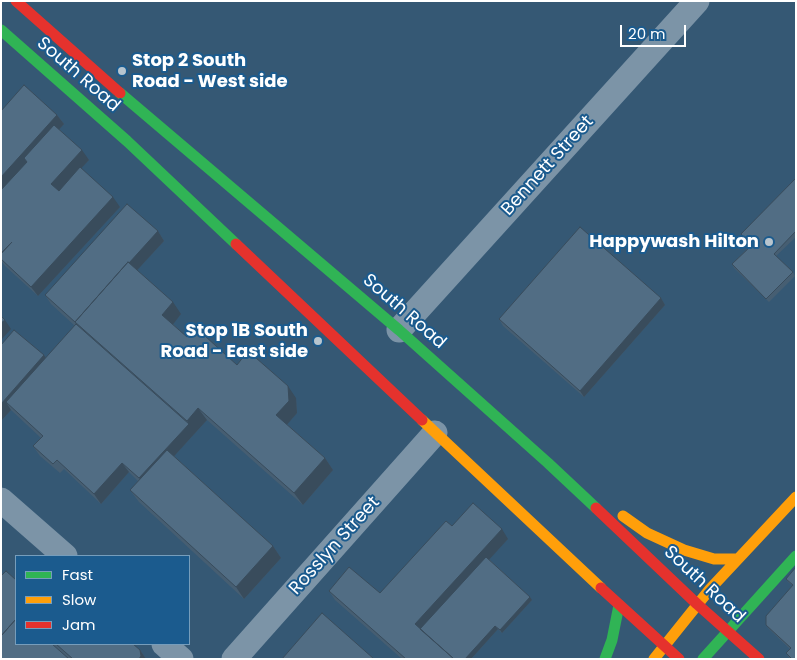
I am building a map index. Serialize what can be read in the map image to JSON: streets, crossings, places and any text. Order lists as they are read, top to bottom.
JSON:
{
  "streets": {
    "main road": ["South Road"],
    "street": ["Bennett Street", "Rosslyn Street"]
  },
  "crossings": [
    ["South Road", "Bennett Street"],
    ["South Road", "Rosslyn Street"]
  ],
  "places": ["Stop 2 South Road - West side", "Happywash Hilton", "Stop 1B South Road - East side"],
  "legend": ["Fast", "Slow", "Jam"],
  "scale_bar": "20 m"
}
